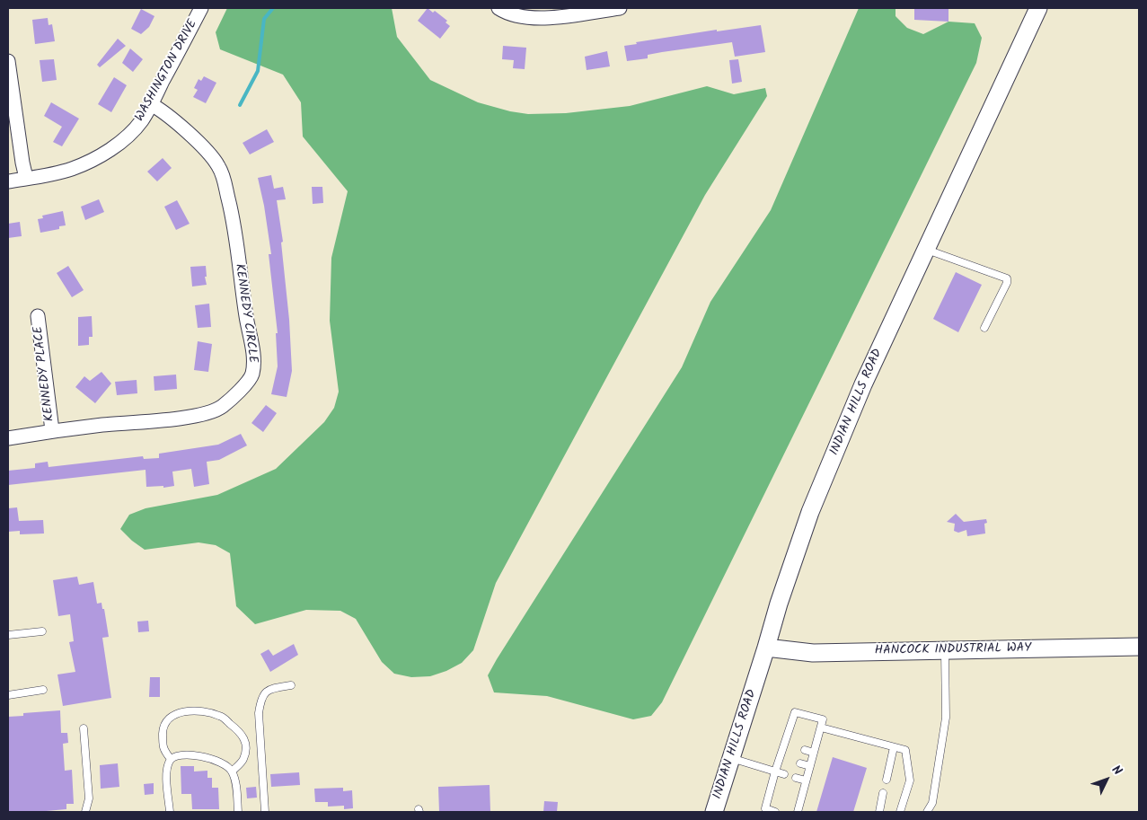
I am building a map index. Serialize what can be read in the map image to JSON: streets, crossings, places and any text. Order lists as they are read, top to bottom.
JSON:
{
  "streets": {
    "street": [
      "WASHINGTON DRIVE",
      "KENNEDY CIRCLE",
      "KENNEDY PLACE",
      "INDIAN HILLS ROAD",
      "HANCOCK INDUSTRIAL WAY"
    ]
  },
  "crossings": [
    ["WASHINGTON DRIVE", "KENNEDY CIRCLE"],
    ["KENNEDY CIRCLE", "KENNEDY PLACE"],
    ["INDIAN HILLS ROAD", "HANCOCK INDUSTRIAL WAY"]
  ],
  "north": "top right"
}
